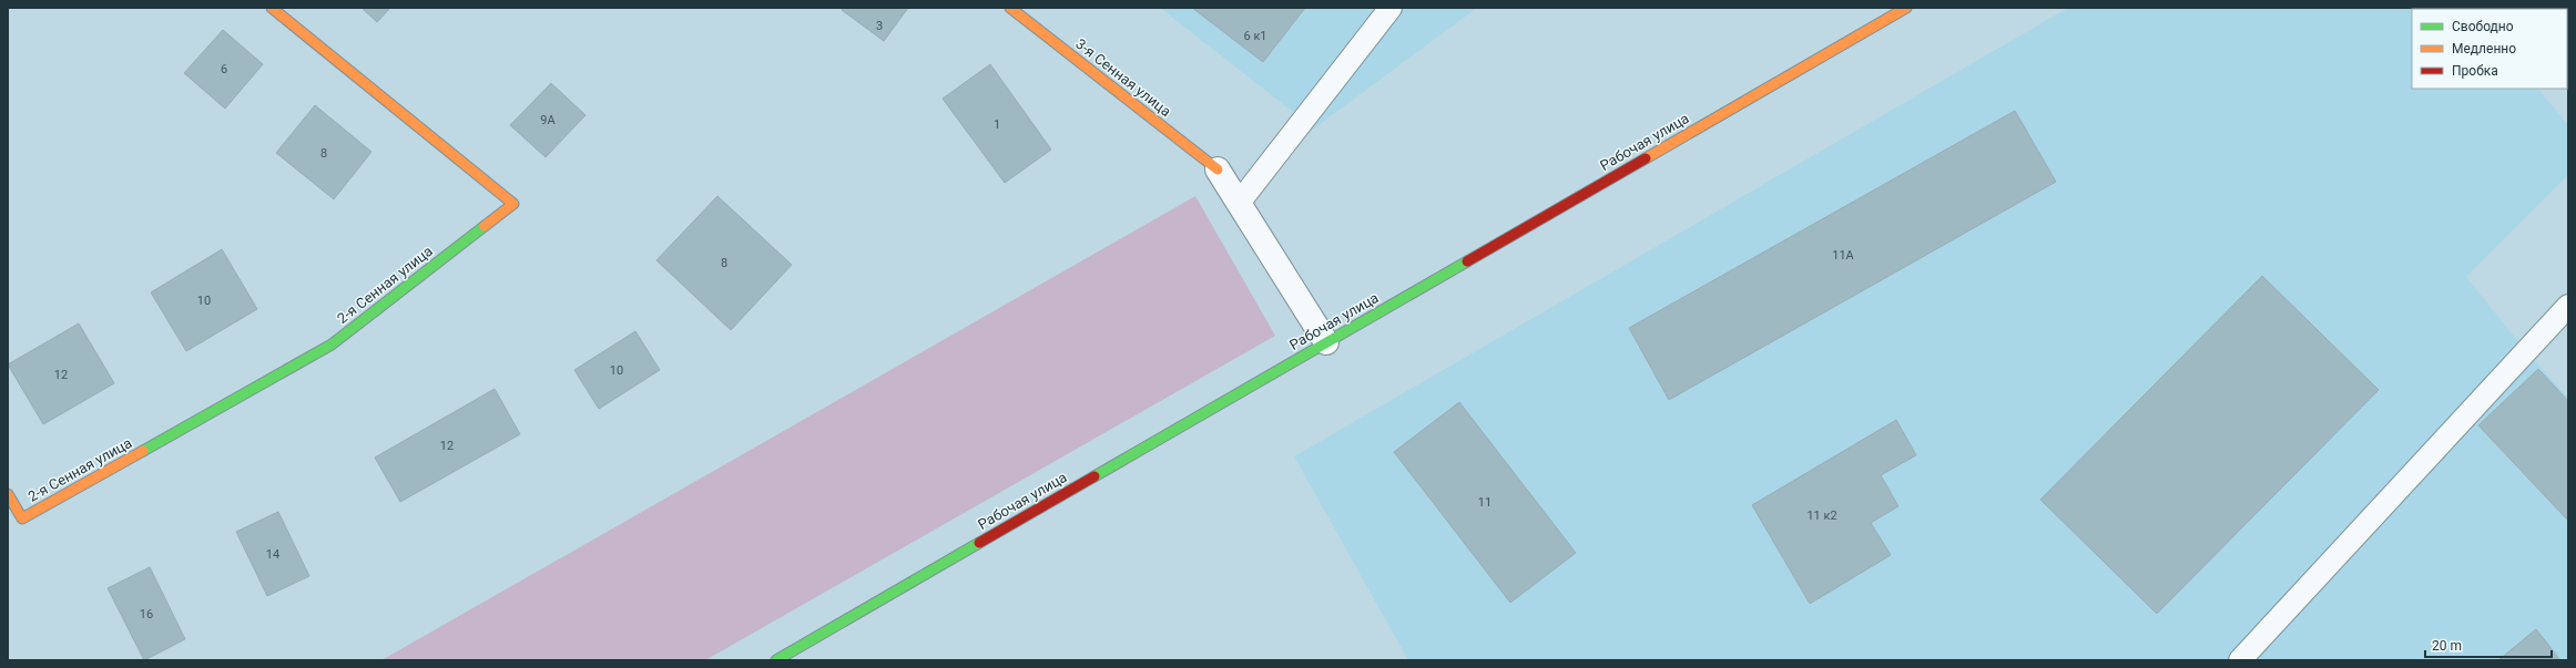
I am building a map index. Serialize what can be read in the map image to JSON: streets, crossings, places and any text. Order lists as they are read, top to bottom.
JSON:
{
  "streets": {
    "main road": ["3-я Сенная улица", "Рабочая улица", "2-я Сенная улица"]
  },
  "house_numbers": [
    "3",
    "6 к1",
    "6",
    "9А",
    "1",
    "8",
    "11А",
    "8",
    "10",
    "10",
    "12",
    "12",
    "11",
    "11 к2",
    "14",
    "16"
  ],
  "legend": ["Свободно", "Медленно", "Пробка"],
  "scale_bar": "20 m"
}
